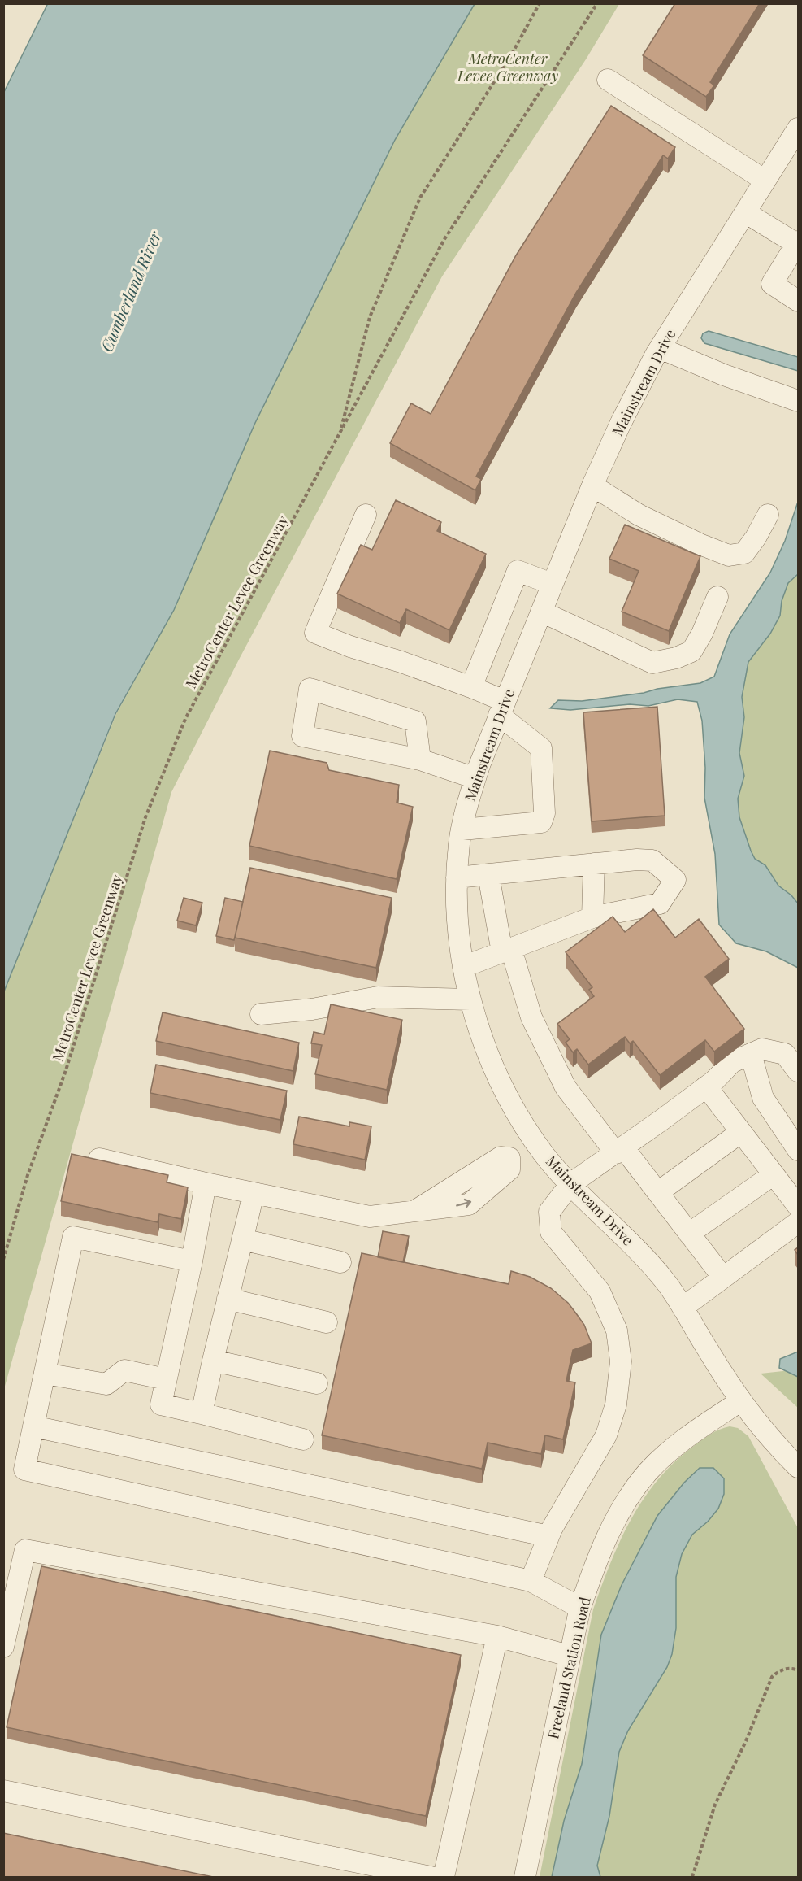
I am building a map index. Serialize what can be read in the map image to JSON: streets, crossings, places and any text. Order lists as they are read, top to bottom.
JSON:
{
  "streets": {
    "street": ["Mainstream Drive", "Freeland Station Road"],
    "path": ["MetroCenter Levee Greenway"]
  },
  "crossings": [
    ["Mainstream Drive", "Freeland Station Road"]
  ],
  "water": ["Cumberland River"],
  "parks": ["MetroCenter Levee Greenway"]
}
